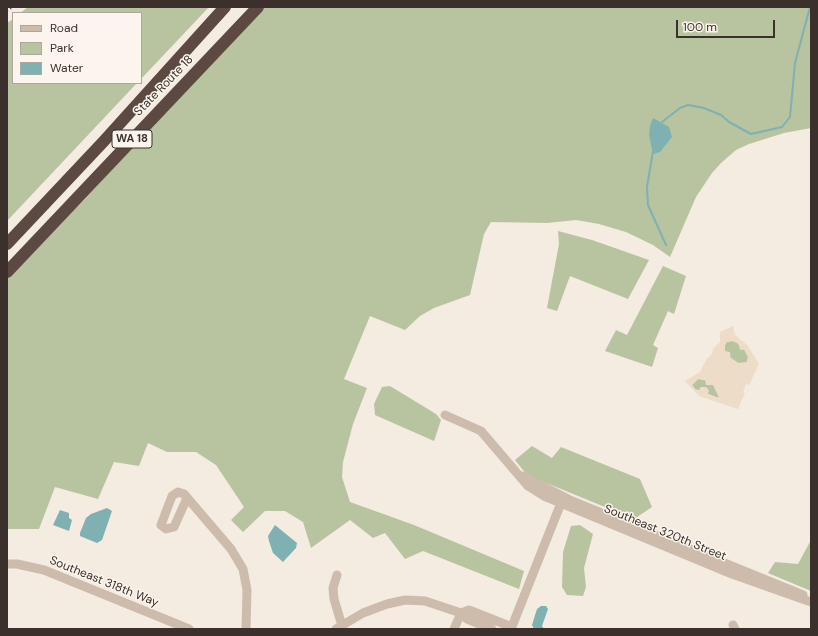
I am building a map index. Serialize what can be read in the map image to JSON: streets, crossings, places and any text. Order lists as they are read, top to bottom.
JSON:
{
  "streets": {
    "highway": ["State Route 18", "WA 18"],
    "street": ["Southeast 320th Street", "Southeast 318th Way"]
  },
  "legend": ["Road", "Park", "Water"],
  "scale_bar": "100 m"
}
